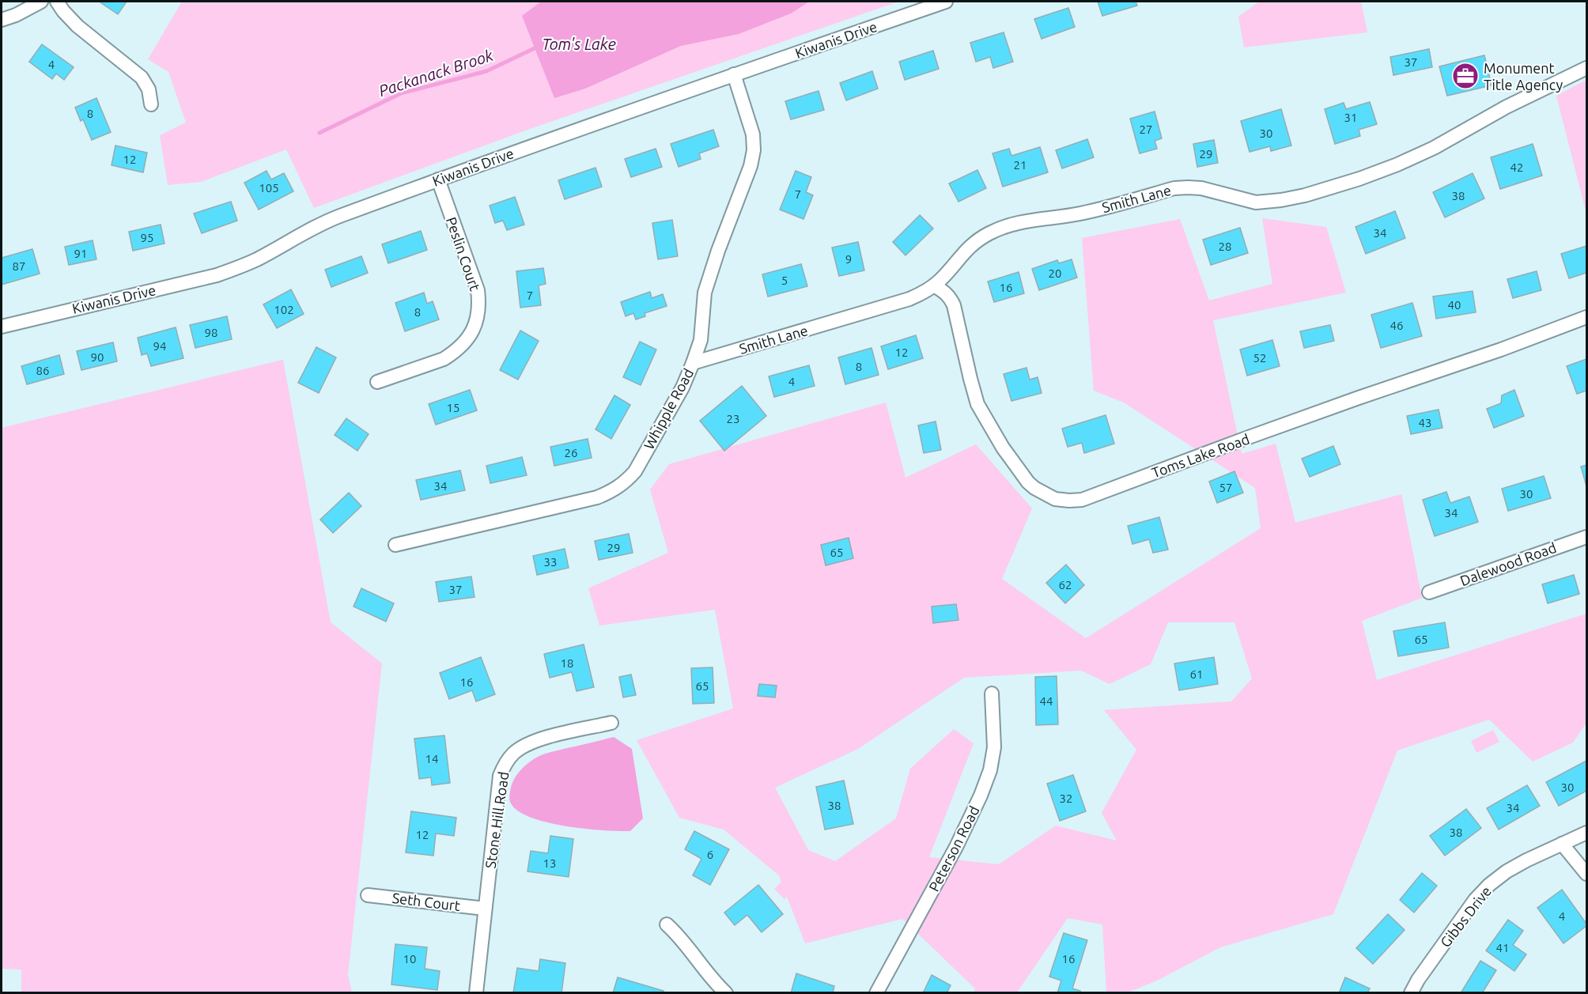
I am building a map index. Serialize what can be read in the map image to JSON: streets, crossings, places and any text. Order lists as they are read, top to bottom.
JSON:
{
  "streets": {
    "street": [
      "Kiwanis Drive",
      "Smith Lane",
      "Peslin Court",
      "Whipple Road",
      "Toms Lake Road",
      "Dalewood Road",
      "Stone Hill Road",
      "Peterson Road",
      "Seth Court",
      "Gibbs Drive"
    ]
  },
  "crossings": [
    ["Kiwanis Drive", "Peslin Court"],
    ["Kiwanis Drive", "Whipple Road"],
    ["Smith Lane", "Whipple Road"],
    ["Smith Lane", "Toms Lake Road"],
    ["Stone Hill Road", "Seth Court"]
  ],
  "water": ["Tom's Lake", "Packanack Brook"],
  "places": {
    "office": ["Monument Title Agency"]
  },
  "house_numbers": [
    "37",
    "4",
    "8",
    "31",
    "27",
    "30",
    "29",
    "12",
    "21",
    "42",
    "105",
    "7",
    "38",
    "34",
    "95",
    "28",
    "91",
    "9",
    "87",
    "20",
    "5",
    "16",
    "7",
    "40",
    "102",
    "8",
    "46",
    "98",
    "94",
    "12",
    "90",
    "52",
    "8",
    "86",
    "4",
    "15",
    "23",
    "43",
    "26",
    "34",
    "57",
    "30",
    "34",
    "29",
    "65",
    "33",
    "62",
    "37",
    "65",
    "18",
    "61",
    "16",
    "65",
    "44",
    "14",
    "30",
    "32",
    "38",
    "34",
    "38",
    "12",
    "6",
    "13",
    "4",
    "41",
    "10",
    "16"
  ]
}
